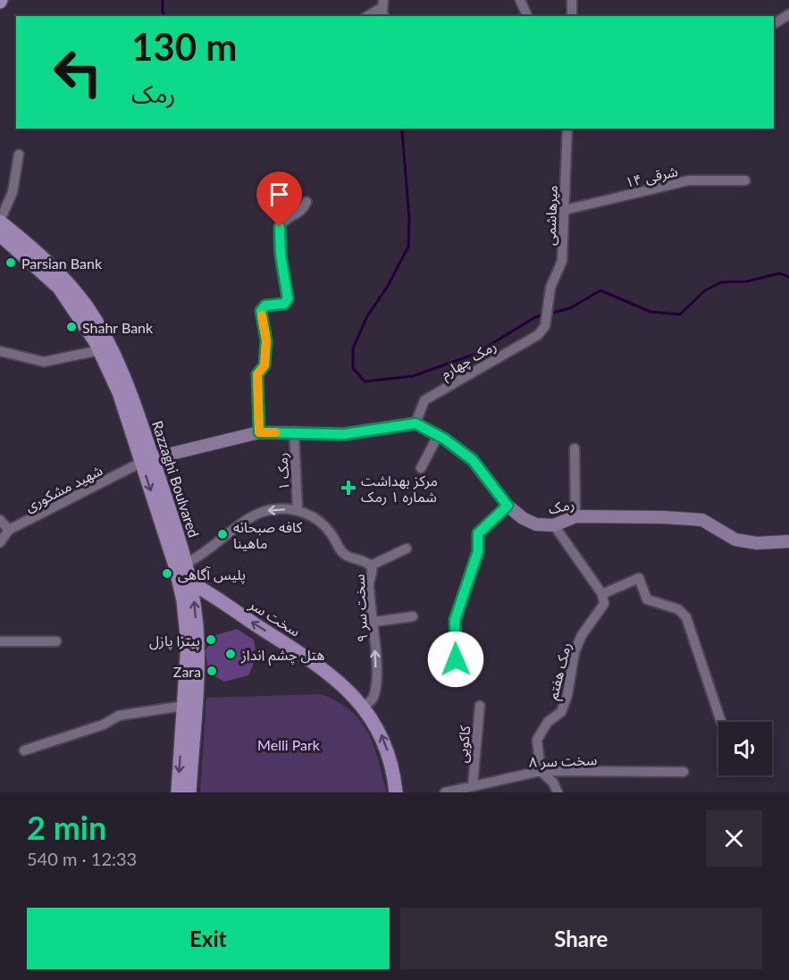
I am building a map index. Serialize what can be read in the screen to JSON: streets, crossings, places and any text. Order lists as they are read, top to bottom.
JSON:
{
  "streets": {
    "main road": ["Razzaghi Boulvared", "سخت سر"],
    "street": [
      "شرقی ۱۴",
      "میرهاشمی",
      "رمک چهارم",
      "رمک ۱",
      "شهید مشکوری",
      "رمک",
      "سخت سر ۹",
      "رمک هفتم",
      "کاکویی",
      "سخت سر ۸"
    ]
  },
  "crossings": [
    ["شرقی ۱۴", "میرهاشمی"],
    ["میرهاشمی", "رمک چهارم"],
    ["رمک چهارم", "رمک"],
    ["رمک ۱", "سخت سر ۹"],
    ["Razzaghi Boulvared", "شهید مشکوری"],
    ["Razzaghi Boulvared", "سخت سر"],
    ["سخت سر ۹", "سخت سر"],
    ["رمک هفتم", "سخت سر ۸"],
    ["کاکویی", "سخت سر ۸"]
  ],
  "one_way": ["سخت سر"],
  "parks": ["Melli Park"],
  "places": {
    "other": [
      "Parsian Bank",
      "Shahr Bank",
      "کافه صبحانه ماهینا",
      "پلیس آگاهی",
      "پیتزا پازل",
      "هتل چشم انداز",
      "Zara"
    ],
    "health": ["مرکز بهداشت شماره ۱ رمک"]
  },
  "page": {
    "turn": ["130 m", "رمک"],
    "heading": ["2 min", "540 m · 12:33"],
    "buttons": ["Exit", "Share"]
  }
}
